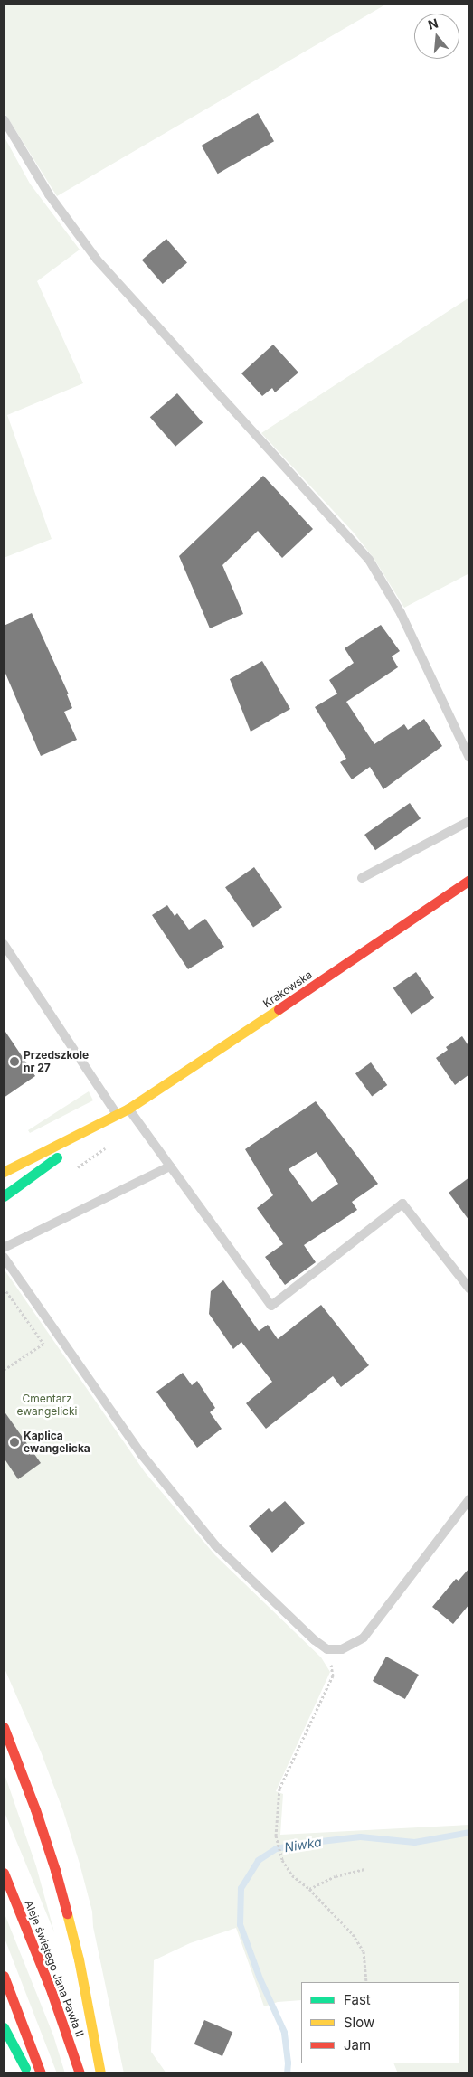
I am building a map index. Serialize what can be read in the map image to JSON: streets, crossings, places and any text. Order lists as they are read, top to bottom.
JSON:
{
  "streets": {
    "main road": ["Krakowska", "Aleje świętego Jana Pawła II"]
  },
  "water": ["Niwka"],
  "parks": ["Cmentarz ewangelicki"],
  "places": ["Przedszkole nr 27", "Kaplica ewangelicka"],
  "legend": ["Fast", "Slow", "Jam"],
  "north": "top"
}
